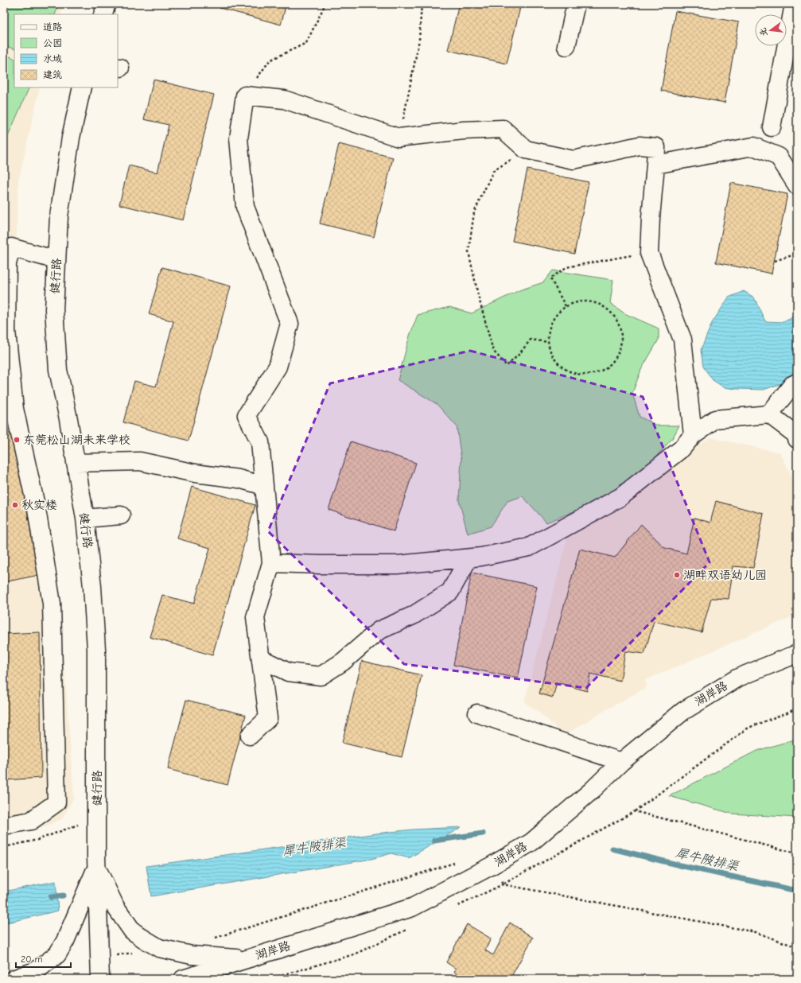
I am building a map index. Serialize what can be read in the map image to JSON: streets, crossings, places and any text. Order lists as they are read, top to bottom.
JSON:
{
  "streets": {
    "street": ["健行路", "湖岸路"]
  },
  "water": ["犀牛陂排渠"],
  "places": ["东莞松山湖未来学校", "秋实楼", "湖畔双语幼儿园"],
  "legend": [
    "道路",
    "公园",
    "水域",
    "建筑"
  ],
  "scale_bar": "20 m",
  "north": "left"
}
